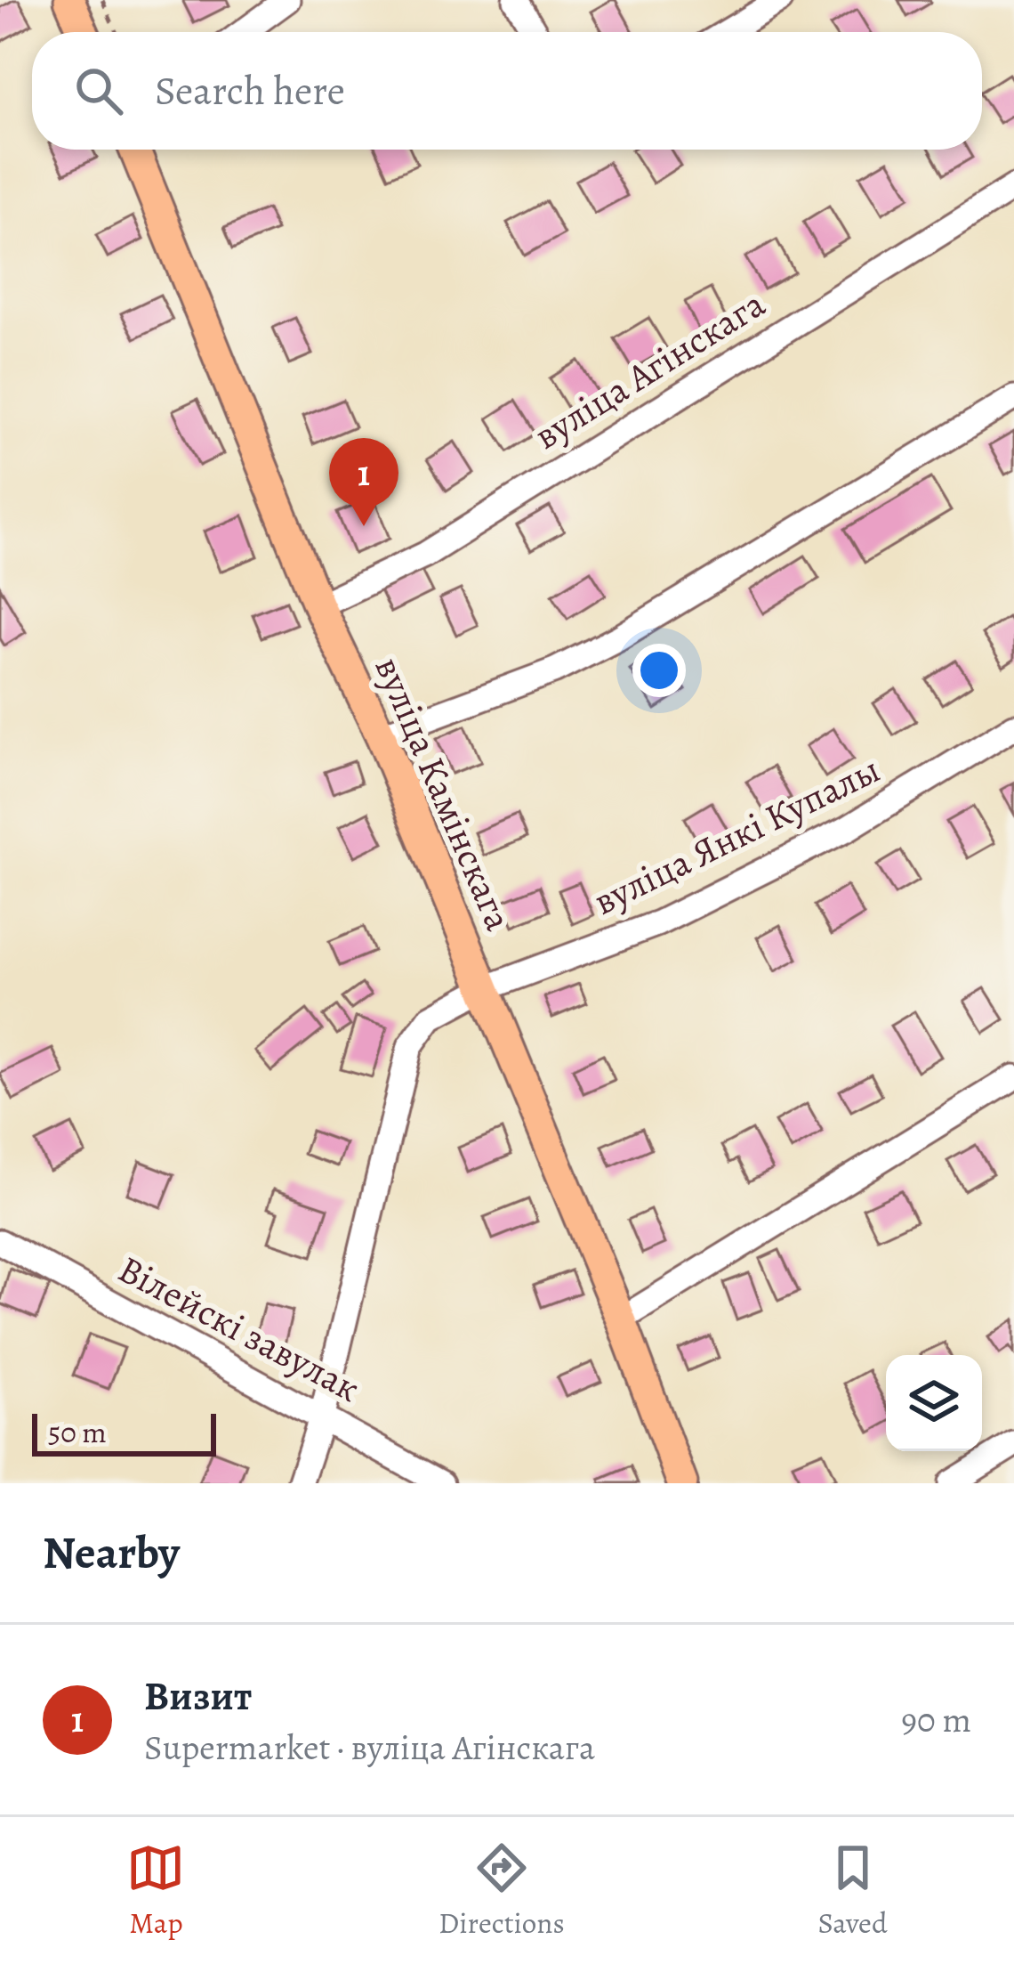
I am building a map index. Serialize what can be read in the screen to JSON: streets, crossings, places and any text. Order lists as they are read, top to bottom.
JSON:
{
  "streets": {
    "main road": ["вуліца Камінскага"],
    "street": ["вуліца Агінскага", "вуліца Янкі Купалы", "Вілейскі завулак"]
  },
  "crossings": [
    ["вуліца Агінскага", "вуліца Камінскага"],
    ["вуліца Камінскага", "вуліца Янкі Купалы"],
    ["вуліца Янкі Купалы", "Вілейскі завулак"]
  ],
  "scale_bar": "50 m",
  "page": {
    "search": "Search here",
    "pins": "1",
    "scale": "50 m",
    "heading": "Nearby",
    "list": [
      {
        "mark": "1",
        "name": "Визит",
        "note": "Supermarket · вуліца Агінскага",
        "value": "90 m"
      }
    ],
    "nav": ["Map", "Directions", "Saved"]
  }
}
